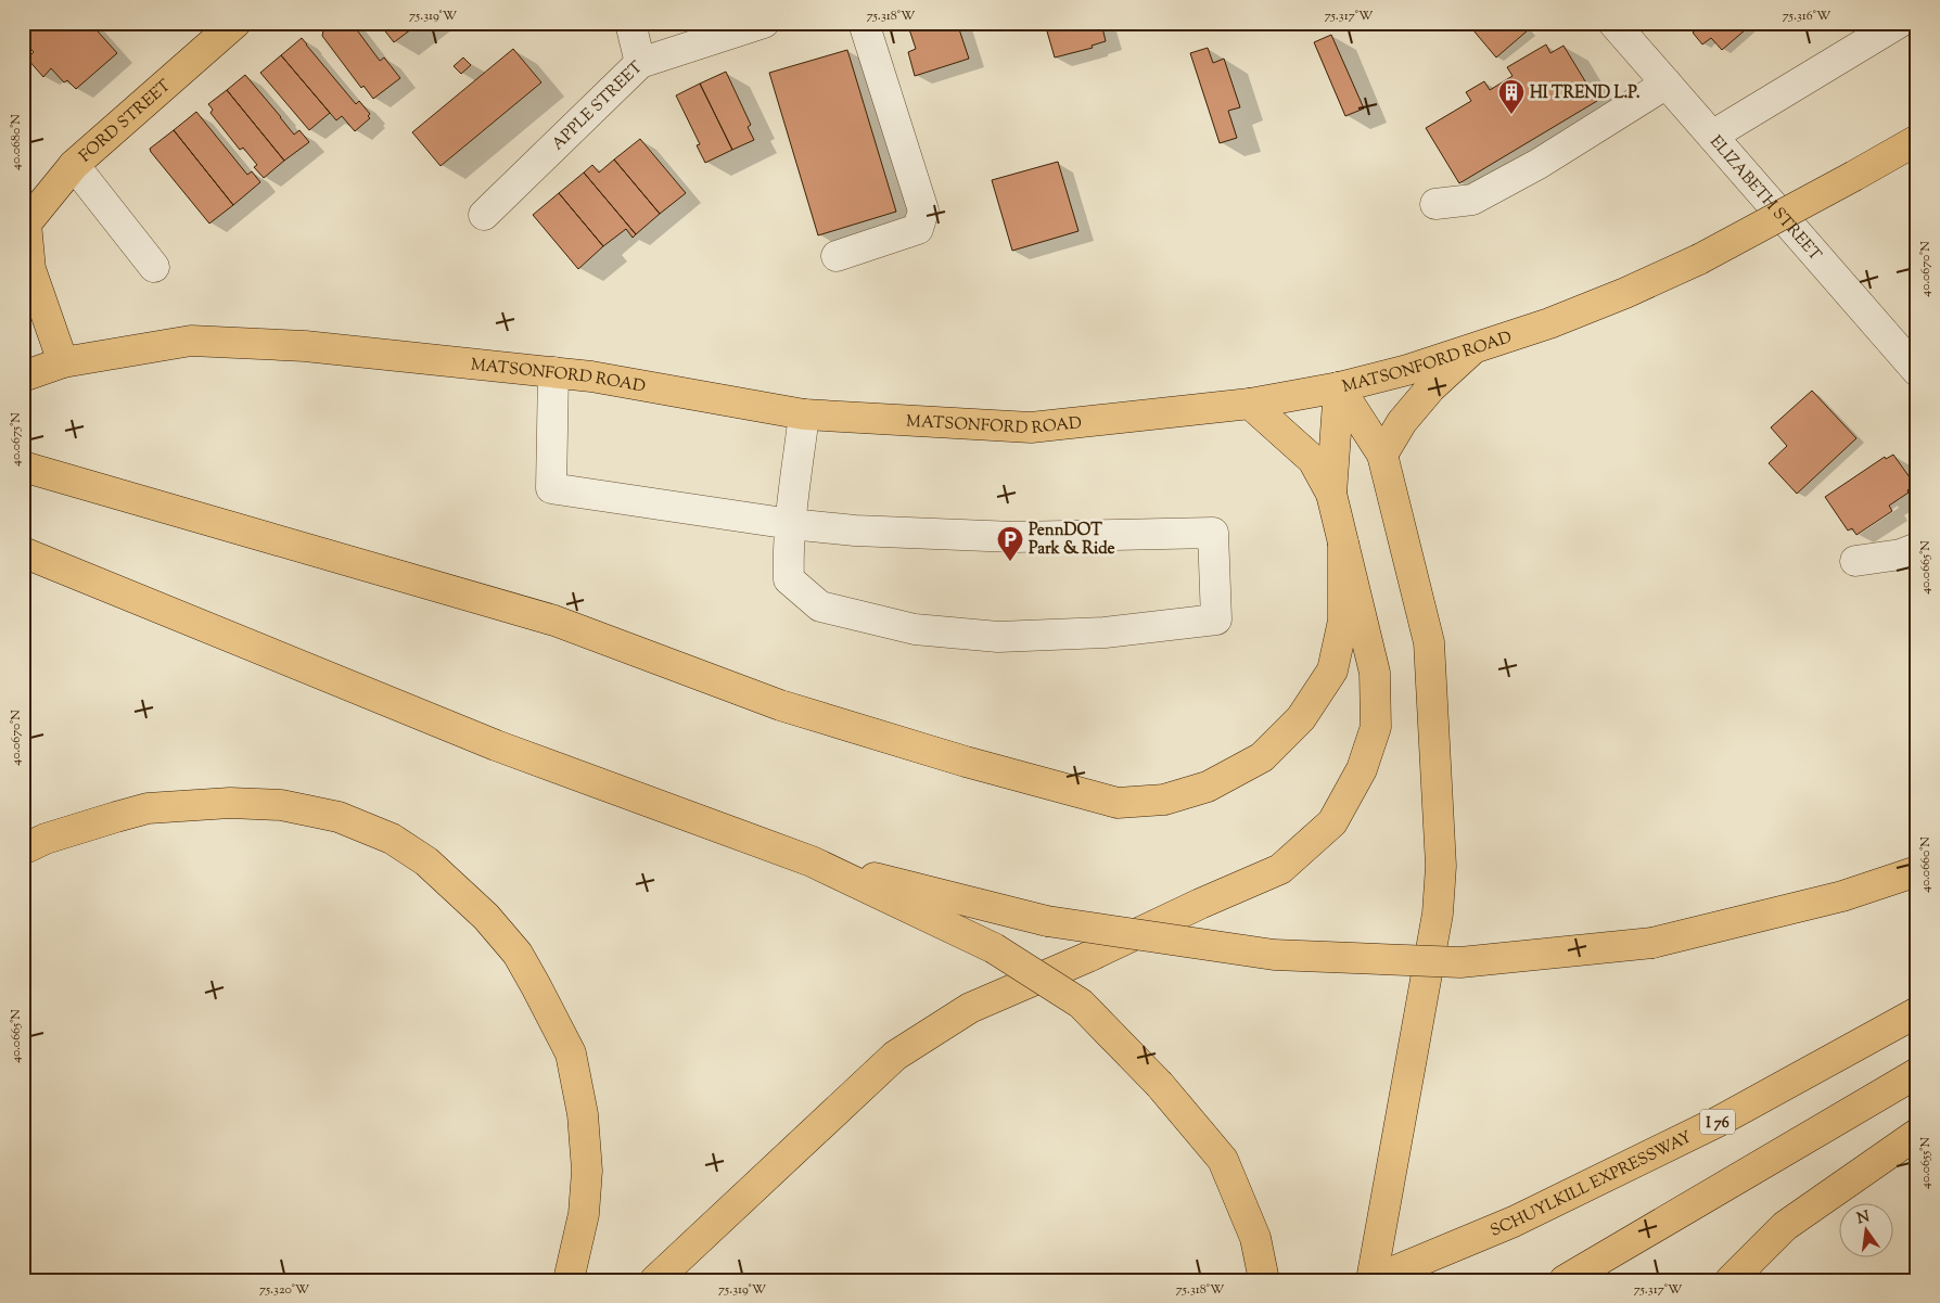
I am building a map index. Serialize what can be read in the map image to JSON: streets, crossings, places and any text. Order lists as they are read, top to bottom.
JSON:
{
  "streets": {
    "main road": [
      "FORD STREET",
      "MATSONFORD ROAD",
      "I 76",
      "SCHUYLKILL EXPRESSWAY"
    ],
    "street": ["APPLE STREET", "ELIZABETH STREET"]
  },
  "places": {
    "building": ["HI TREND L.P."],
    "parking": ["PennDOT Park & Ride"]
  },
  "north": "top",
  "coordinates": [
    "75.319°W",
    "75.318°W",
    "75.317°W",
    "75.316°W",
    "40.0680°N",
    "40.0670°N",
    "40.0675°N",
    "40.0665°N",
    "40.0660°N",
    "40.0655°N",
    "75.320°W"
  ]
}
